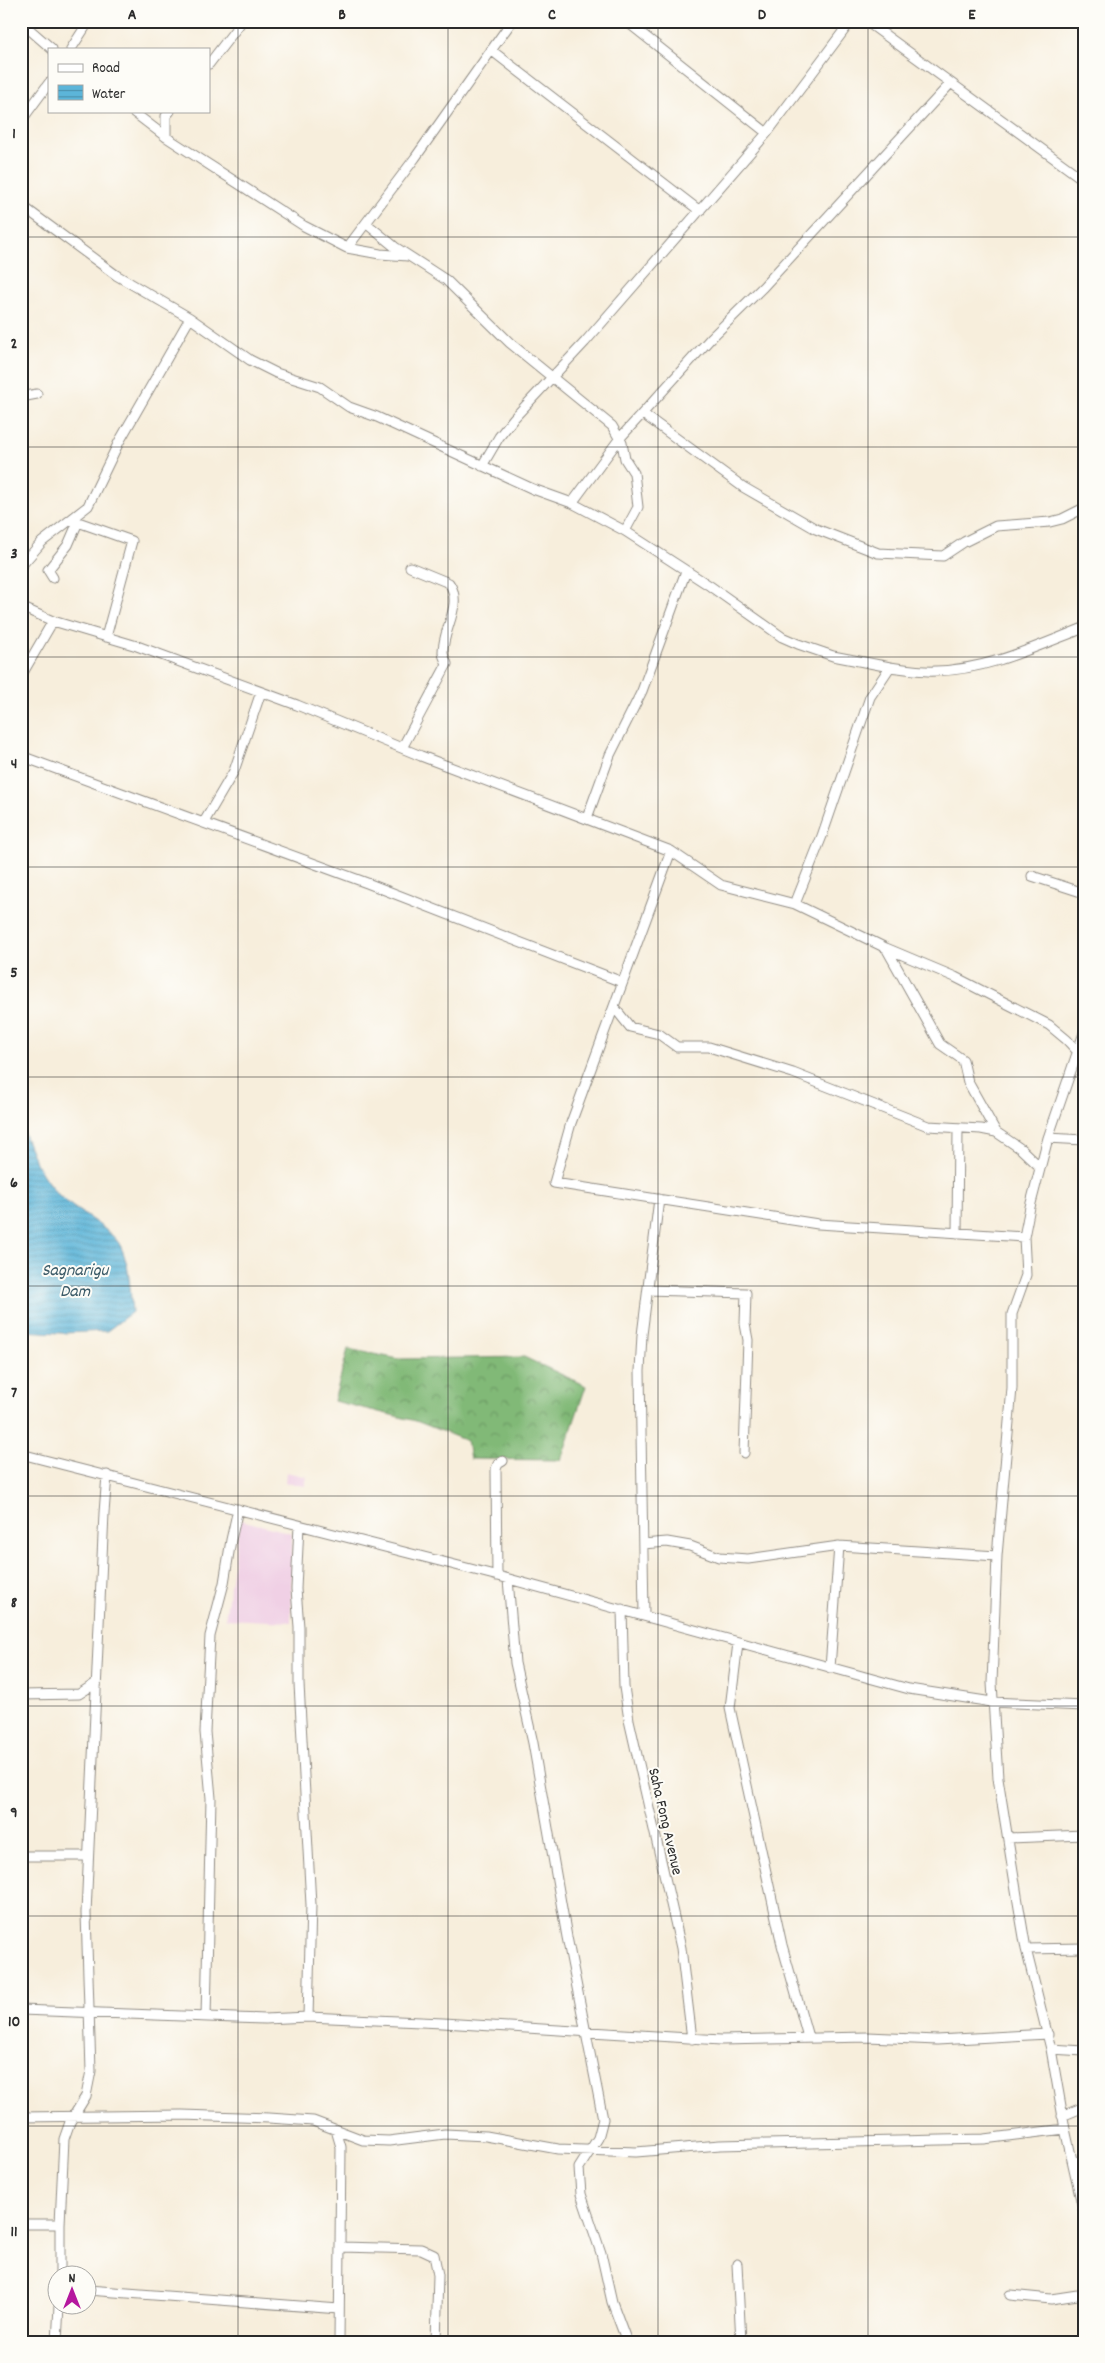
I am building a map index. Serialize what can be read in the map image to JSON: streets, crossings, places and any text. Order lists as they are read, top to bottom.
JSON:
{
  "streets": {
    "street": ["Saha Fong Avenue"]
  },
  "water": ["Sagnarigu Dam"],
  "legend": ["Road", "Water"],
  "north": "top",
  "grid": {
    "columns": [
      "A",
      "B",
      "C",
      "D",
      "E"
    ],
    "rows": [
      "1",
      "2",
      "3",
      "4",
      "5",
      "6",
      "7",
      "8",
      "9",
      "10",
      "11"
    ]
  }
}
